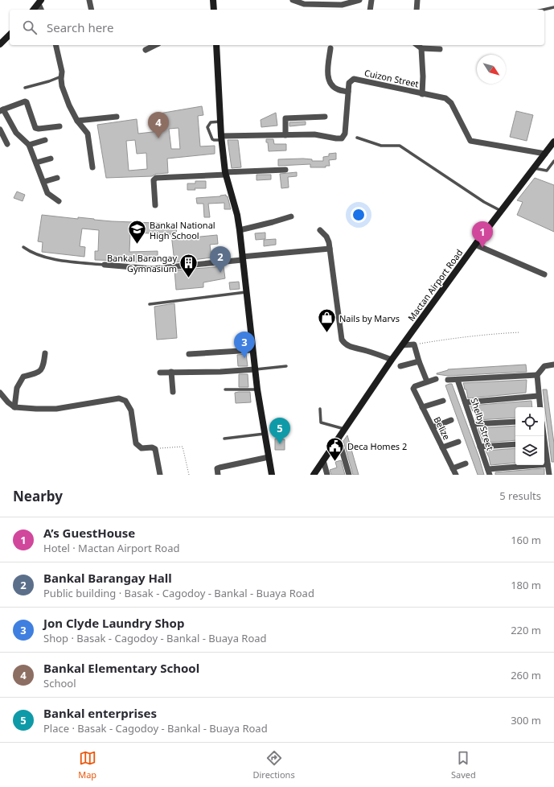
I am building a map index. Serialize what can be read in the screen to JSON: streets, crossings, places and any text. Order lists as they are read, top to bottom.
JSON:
{
  "streets": {
    "street": [
      "Cuizon Street",
      "Mactan Airport Road",
      "Shelby Street",
      "Belize"
    ]
  },
  "crossings": [
    ["Cuizon Street", "Mactan Airport Road"]
  ],
  "places": {
    "school or university": ["Bankal National High School"],
    "building": ["Bankal Barangay Gymnasium"],
    "shop": ["Nails by Marvs"],
    "public building": ["Deca Homes 2"]
  },
  "north": "bottom right",
  "page": {
    "search": "Search here",
    "pins": [
      "4",
      "1",
      "2",
      "3",
      "5"
    ],
    "heading": ["Nearby", "5 results"],
    "list": [
      {
        "mark": "1",
        "name": "A’s GuestHouse",
        "note": "Hotel · Mactan Airport Road",
        "value": "160 m"
      },
      {
        "mark": "2",
        "name": "Bankal Barangay Hall",
        "note": "Public building · Basak - Cagodoy - Bankal - Buaya Road",
        "value": "180 m"
      },
      {
        "mark": "3",
        "name": "Jon Clyde Laundry Shop",
        "note": "Shop · Basak - Cagodoy - Bankal - Buaya Road",
        "value": "220 m"
      },
      {
        "mark": "4",
        "name": "Bankal Elementary School",
        "note": "School",
        "value": "260 m"
      },
      {
        "mark": "5",
        "name": "Bankal enterprises",
        "note": "Place · Basak - Cagodoy - Bankal - Buaya Road",
        "value": "300 m"
      }
    ],
    "nav": ["Map", "Directions", "Saved"]
  }
}
